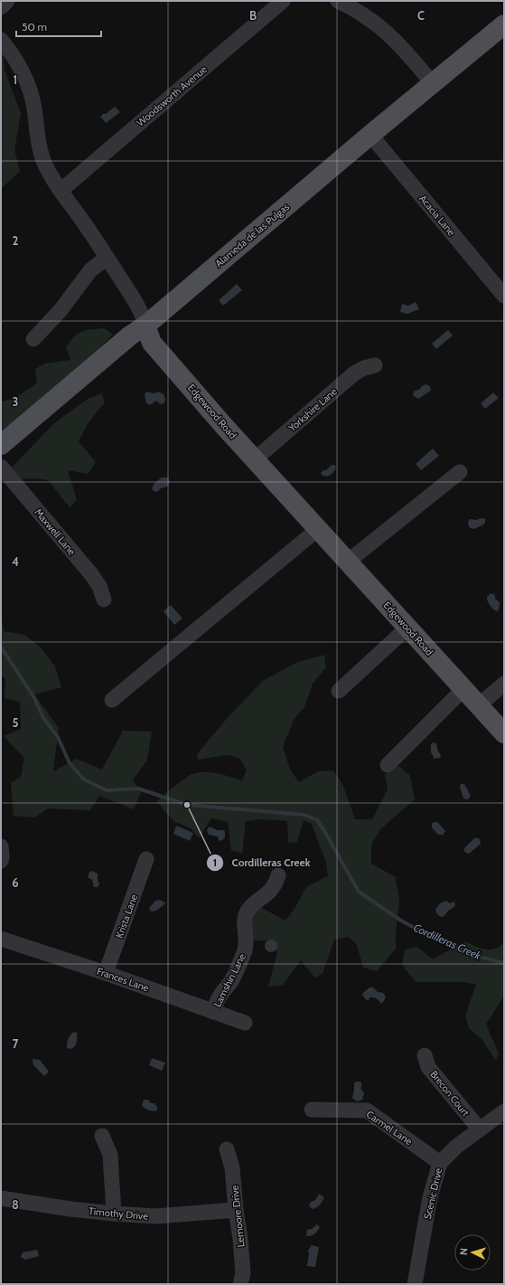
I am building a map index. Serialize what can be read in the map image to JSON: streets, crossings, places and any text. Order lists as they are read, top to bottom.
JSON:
{
  "streets": {
    "main road": ["Alameda de las Pulgas", "Edgewood Road"],
    "street": [
      "Woodsworth Avenue",
      "Acacia Lane",
      "Yorkshire Lane",
      "Maxwell Lane",
      "Krista Lane",
      "Frances Lane",
      "Lamshin Lane",
      "Brecon Court",
      "Carmel Lane",
      "Scenic Drive",
      "Timothy Drive",
      "Lemoore Drive"
    ]
  },
  "crossings": [
    ["Woodsworth Avenue", "Edgewood Road"],
    ["Acacia Lane", "Alameda de las Pulgas"],
    ["Alameda de las Pulgas", "Edgewood Road"],
    ["Yorkshire Lane", "Edgewood Road"],
    ["Krista Lane", "Frances Lane"],
    ["Frances Lane", "Lamshin Lane"],
    ["Brecon Court", "Scenic Drive"],
    ["Carmel Lane", "Scenic Drive"],
    ["Timothy Drive", "Lemoore Drive"]
  ],
  "water": ["Cordilleras Creek"],
  "places": ["Cordilleras Creek"],
  "scale_bar": "50 m",
  "north": "left",
  "grid": {
    "columns": ["B", "C"],
    "rows": [
      "1",
      "2",
      "3",
      "4",
      "5",
      "6",
      "7",
      "8"
    ]
  }
}
